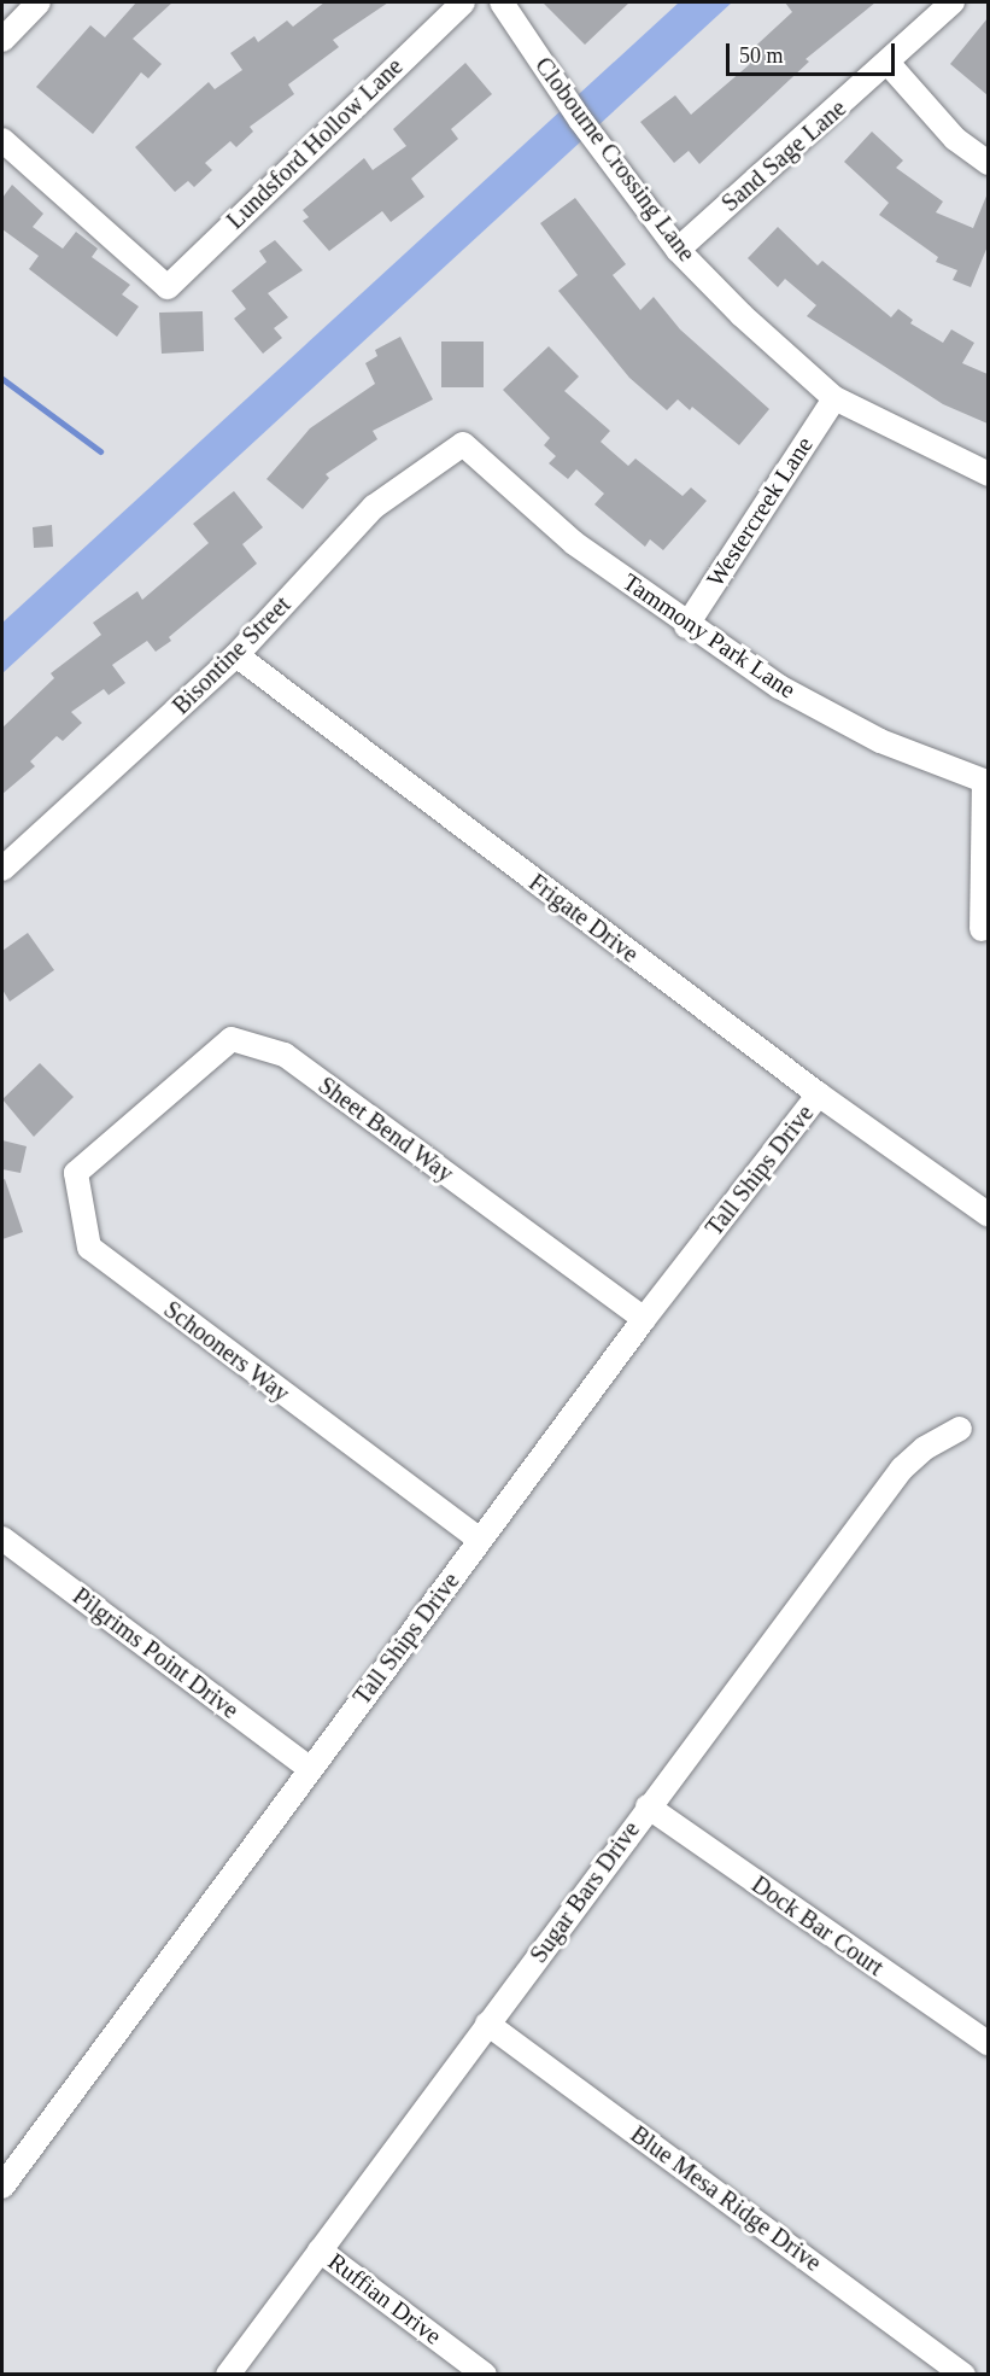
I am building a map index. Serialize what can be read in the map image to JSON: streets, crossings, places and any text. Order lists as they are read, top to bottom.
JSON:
{
  "streets": {
    "street": [
      "Lundsford Hollow Lane",
      "Sand Sage Lane",
      "Clobourne Crossing Lane",
      "Westercreek Lane",
      "Tammony Park Lane",
      "Bisontine Street",
      "Frigate Drive",
      "Sheet Bend Way",
      "Tall Ships Drive",
      "Schooners Way",
      "Pilgrims Point Drive",
      "Sugar Bars Drive",
      "Dock Bar Court",
      "Blue Mesa Ridge Drive",
      "Ruffian Drive"
    ]
  },
  "crossings": [
    ["Sand Sage Lane", "Clobourne Crossing Lane"],
    ["Clobourne Crossing Lane", "Westercreek Lane"],
    ["Westercreek Lane", "Tammony Park Lane"],
    ["Tammony Park Lane", "Bisontine Street"],
    ["Bisontine Street", "Frigate Drive"],
    ["Frigate Drive", "Tall Ships Drive"],
    ["Sheet Bend Way", "Tall Ships Drive"],
    ["Sheet Bend Way", "Schooners Way"],
    ["Tall Ships Drive", "Schooners Way"],
    ["Tall Ships Drive", "Pilgrims Point Drive"],
    ["Sugar Bars Drive", "Dock Bar Court"],
    ["Sugar Bars Drive", "Blue Mesa Ridge Drive"],
    ["Sugar Bars Drive", "Ruffian Drive"]
  ],
  "scale_bar": "50 m"
}
